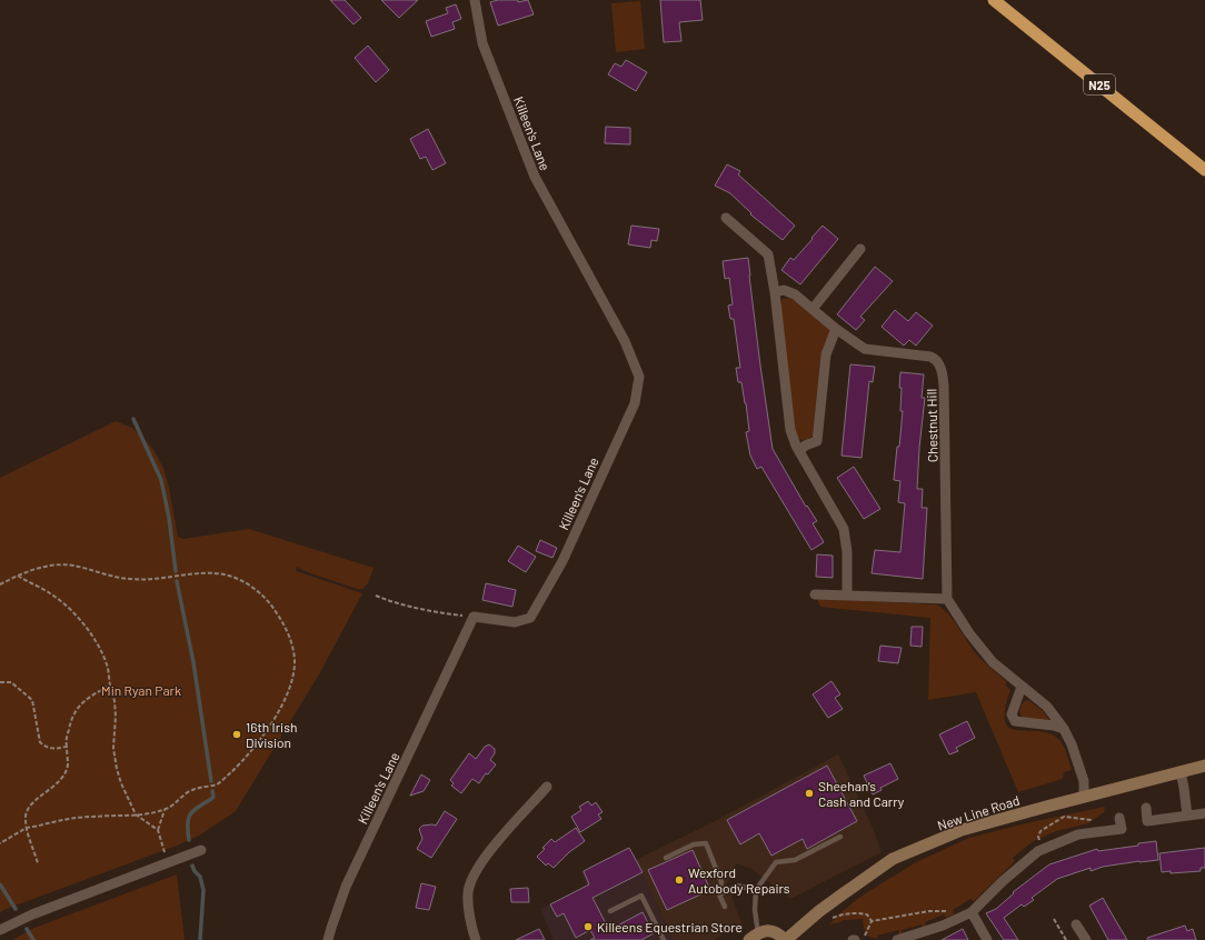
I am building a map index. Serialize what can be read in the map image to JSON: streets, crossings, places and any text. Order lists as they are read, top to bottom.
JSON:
{
  "streets": {
    "highway": ["N25"],
    "main road": ["New Line Road"],
    "street": ["Killeen's Lane", "Chestnut Hill"]
  },
  "parks": ["Min Ryan Park"],
  "places": [
    "16th Irish Division",
    "Sheehan's Cash and Carry",
    "Wexford Autobody Repairs",
    "Killeens Equestrian Store"
  ]
}
